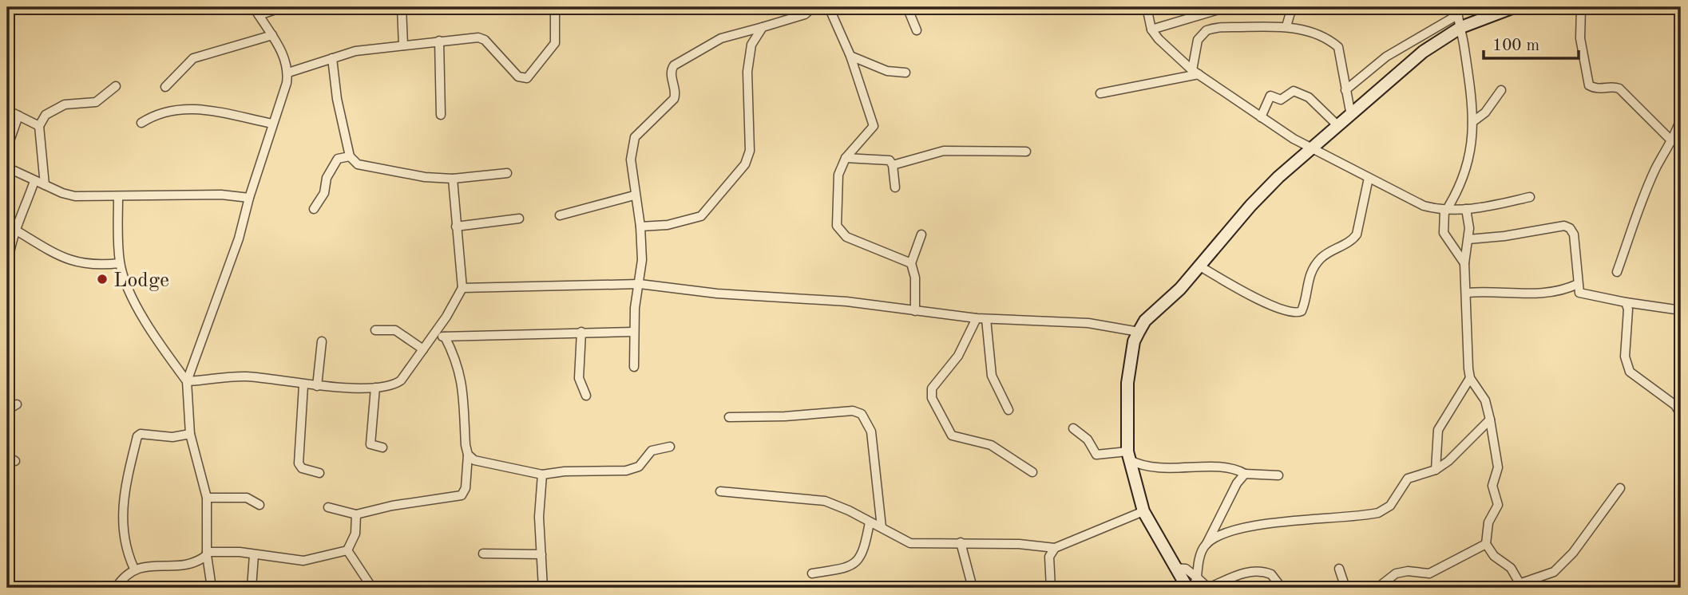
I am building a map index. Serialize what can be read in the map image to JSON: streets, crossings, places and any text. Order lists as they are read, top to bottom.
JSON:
{
  "places": ["Lodge"],
  "scale_bar": "100 m"
}
